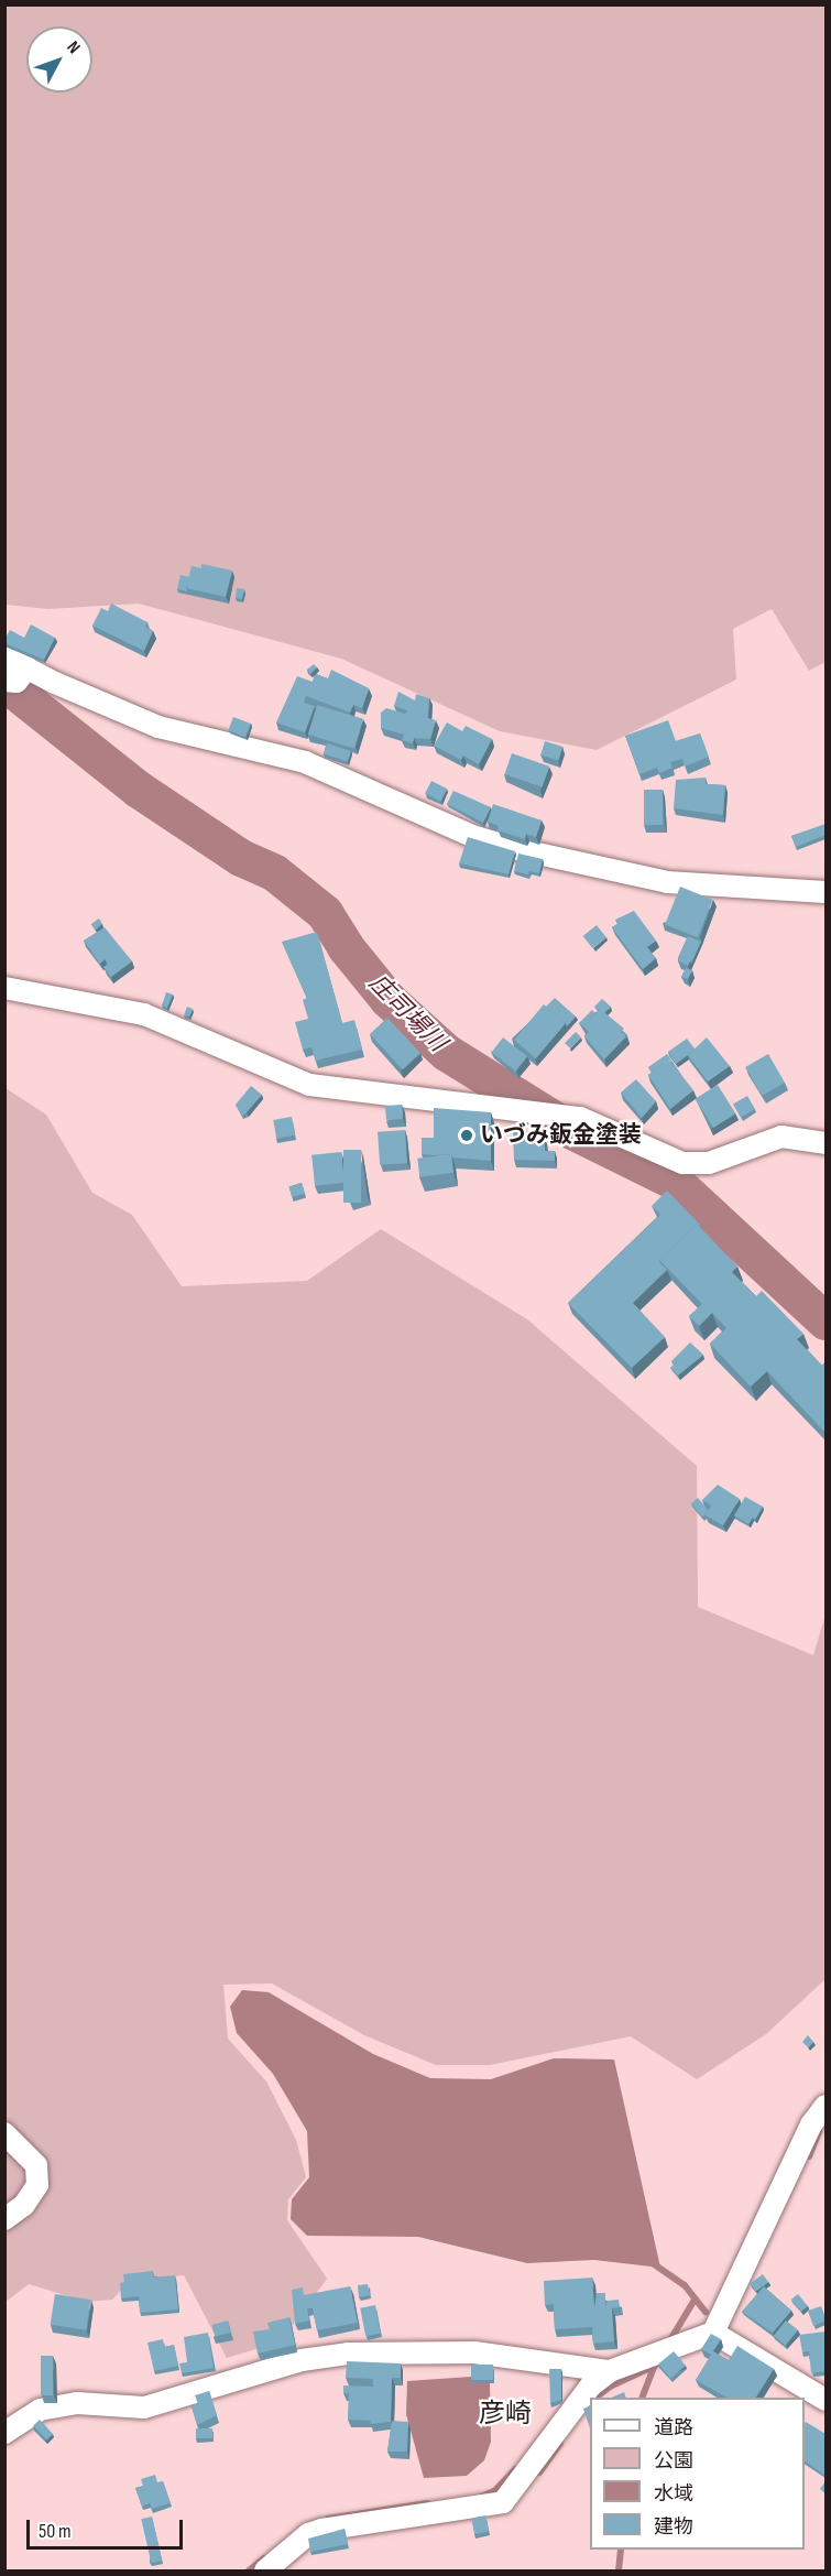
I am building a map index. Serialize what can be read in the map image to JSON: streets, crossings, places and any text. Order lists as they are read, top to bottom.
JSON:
{
  "districts": ["彦崎"],
  "water": ["庄司場川"],
  "places": ["いづみ鈑金塗装"],
  "legend": [
    "道路",
    "公園",
    "水域",
    "建物"
  ],
  "scale_bar": "50 m",
  "north": "top right"
}
